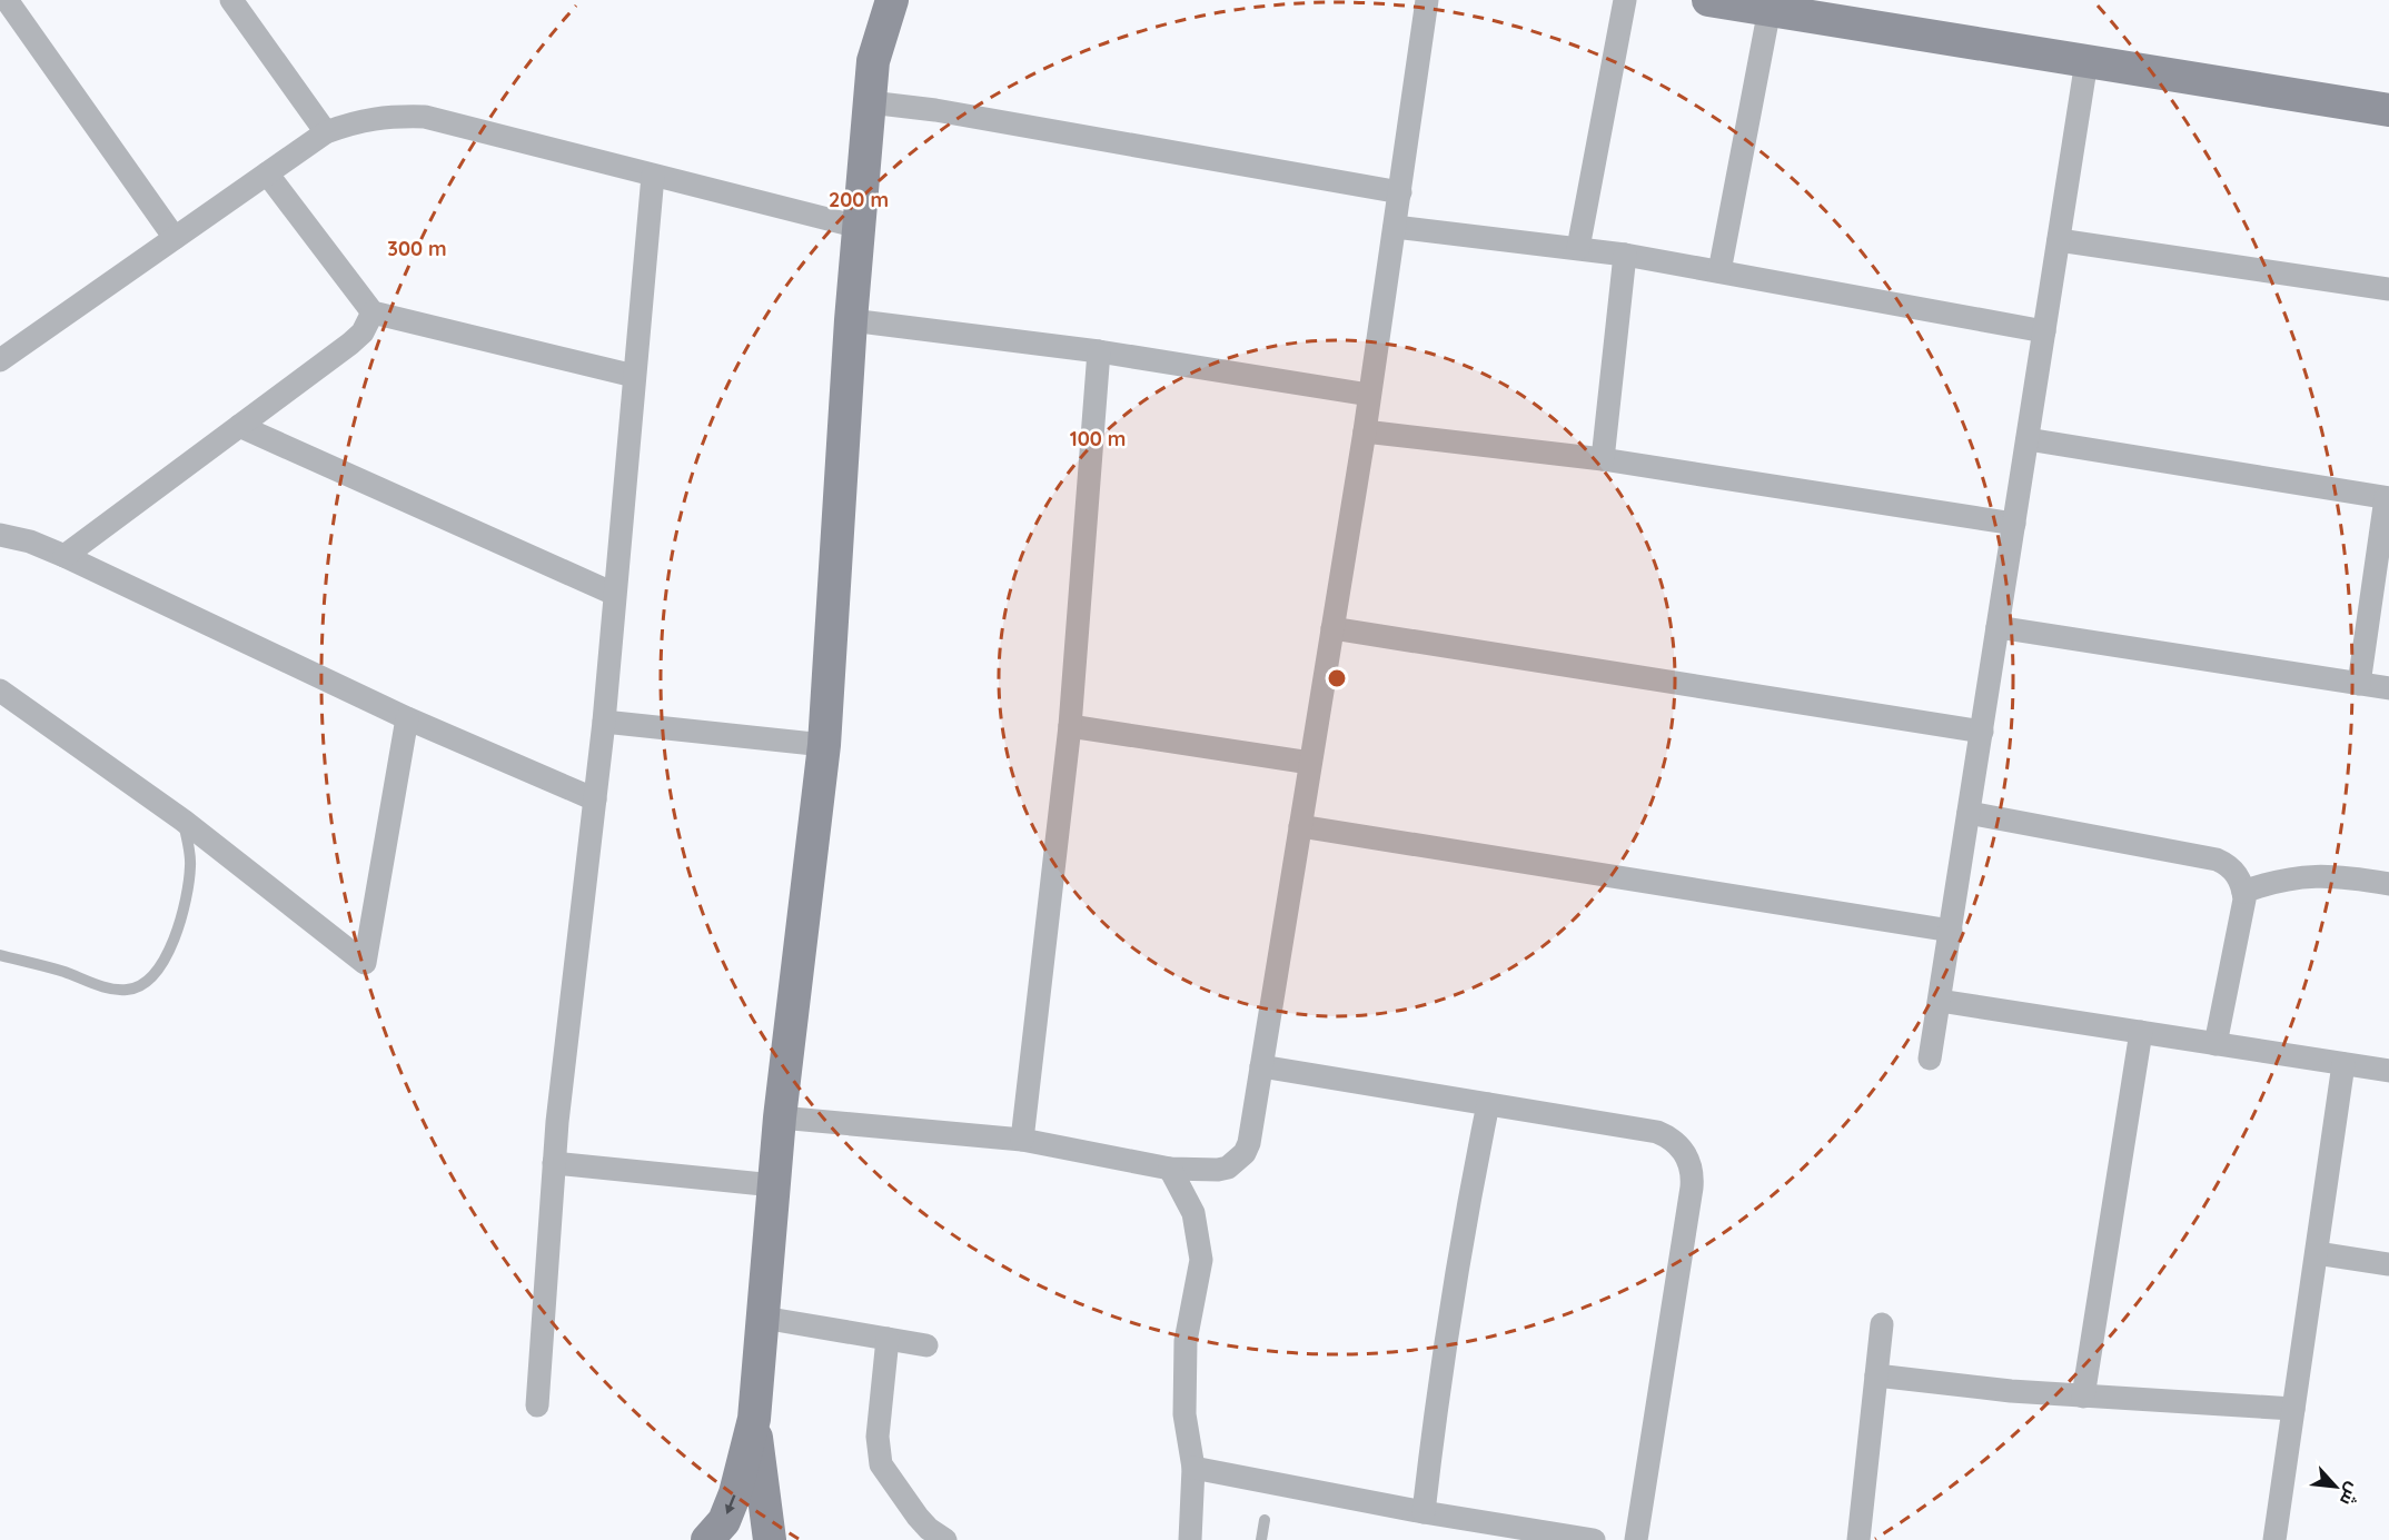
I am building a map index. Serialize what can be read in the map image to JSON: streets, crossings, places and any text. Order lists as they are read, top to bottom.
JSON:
{
  "north": "bottom right",
  "rings": ["200 m", "300 m", "100 m"]
}
